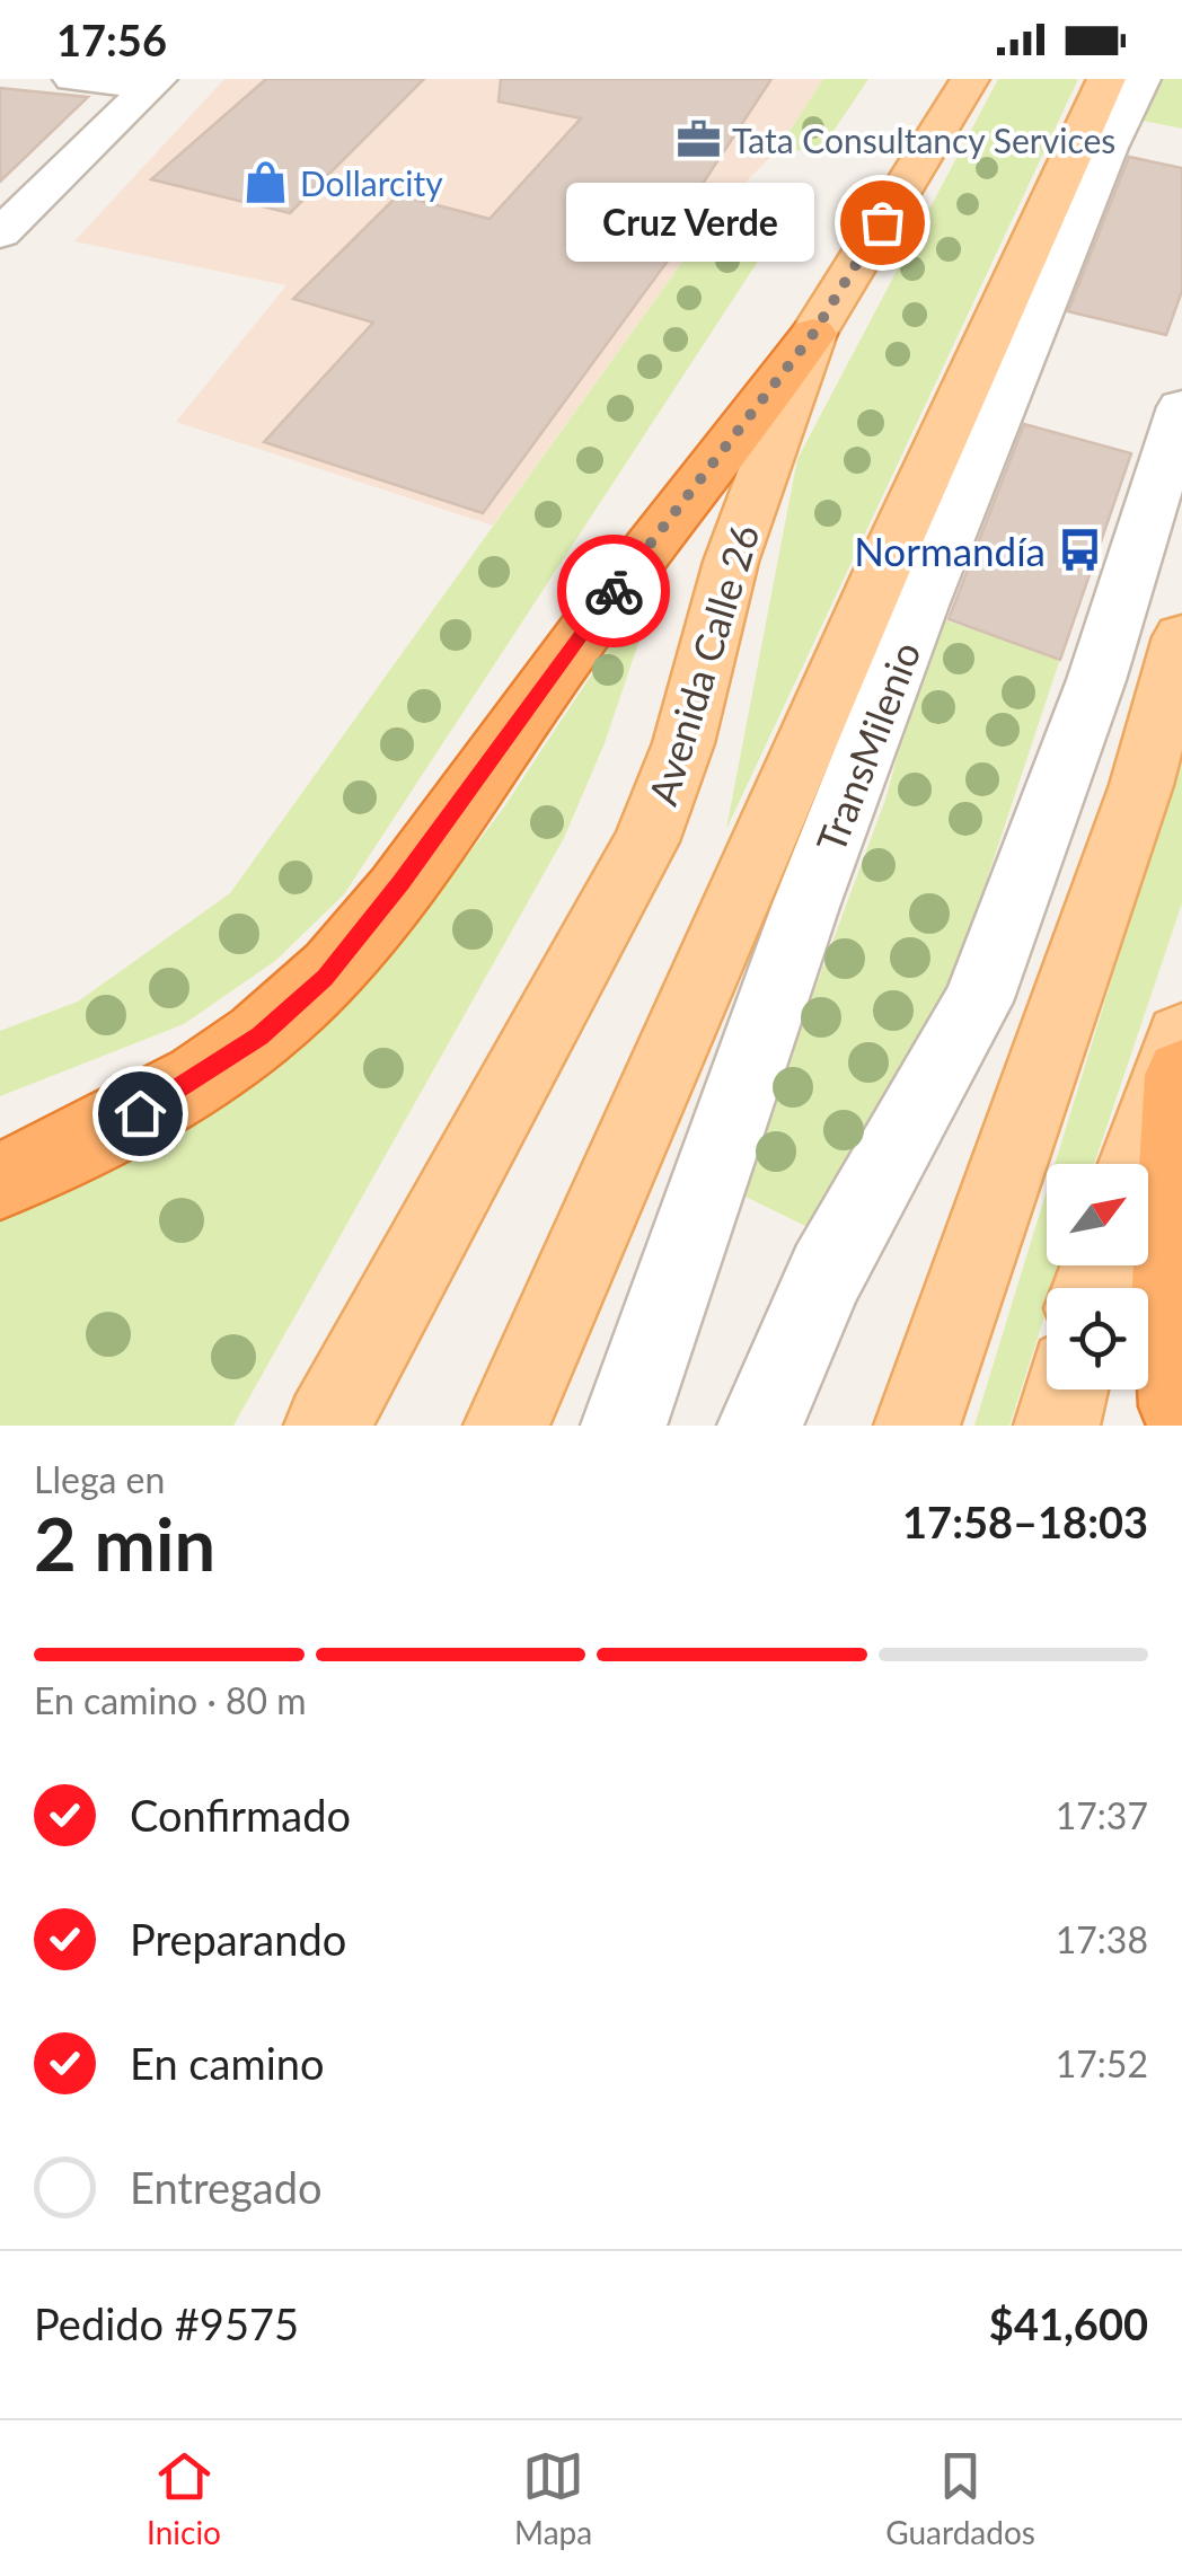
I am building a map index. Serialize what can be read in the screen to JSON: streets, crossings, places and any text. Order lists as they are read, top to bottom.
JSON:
{
  "streets": {
    "main road": ["Avenida Calle 26"],
    "street": ["TransMilenio"]
  },
  "places": {
    "office": ["Tata Consultancy Services"],
    "shop": ["Dollarcity"],
    "other": ["Cruz Verde"],
    "bus stop": ["Normandía"]
  },
  "north": "top right",
  "page": {
    "status": "17:56",
    "bubble": "Cruz Verde",
    "heading": ["2 min", "Llega en", "17:58–18:03"],
    "panel": ["Pedido #9575", "$41,600"],
    "bar": "En camino · 80 m",
    "list": [
      ["Confirmado", "17:37"],
      ["Preparando", "17:38"],
      ["En camino", "17:52"],
      "Entregado"
    ],
    "tabs": ["Inicio", "Mapa", "Guardados"]
  }
}
